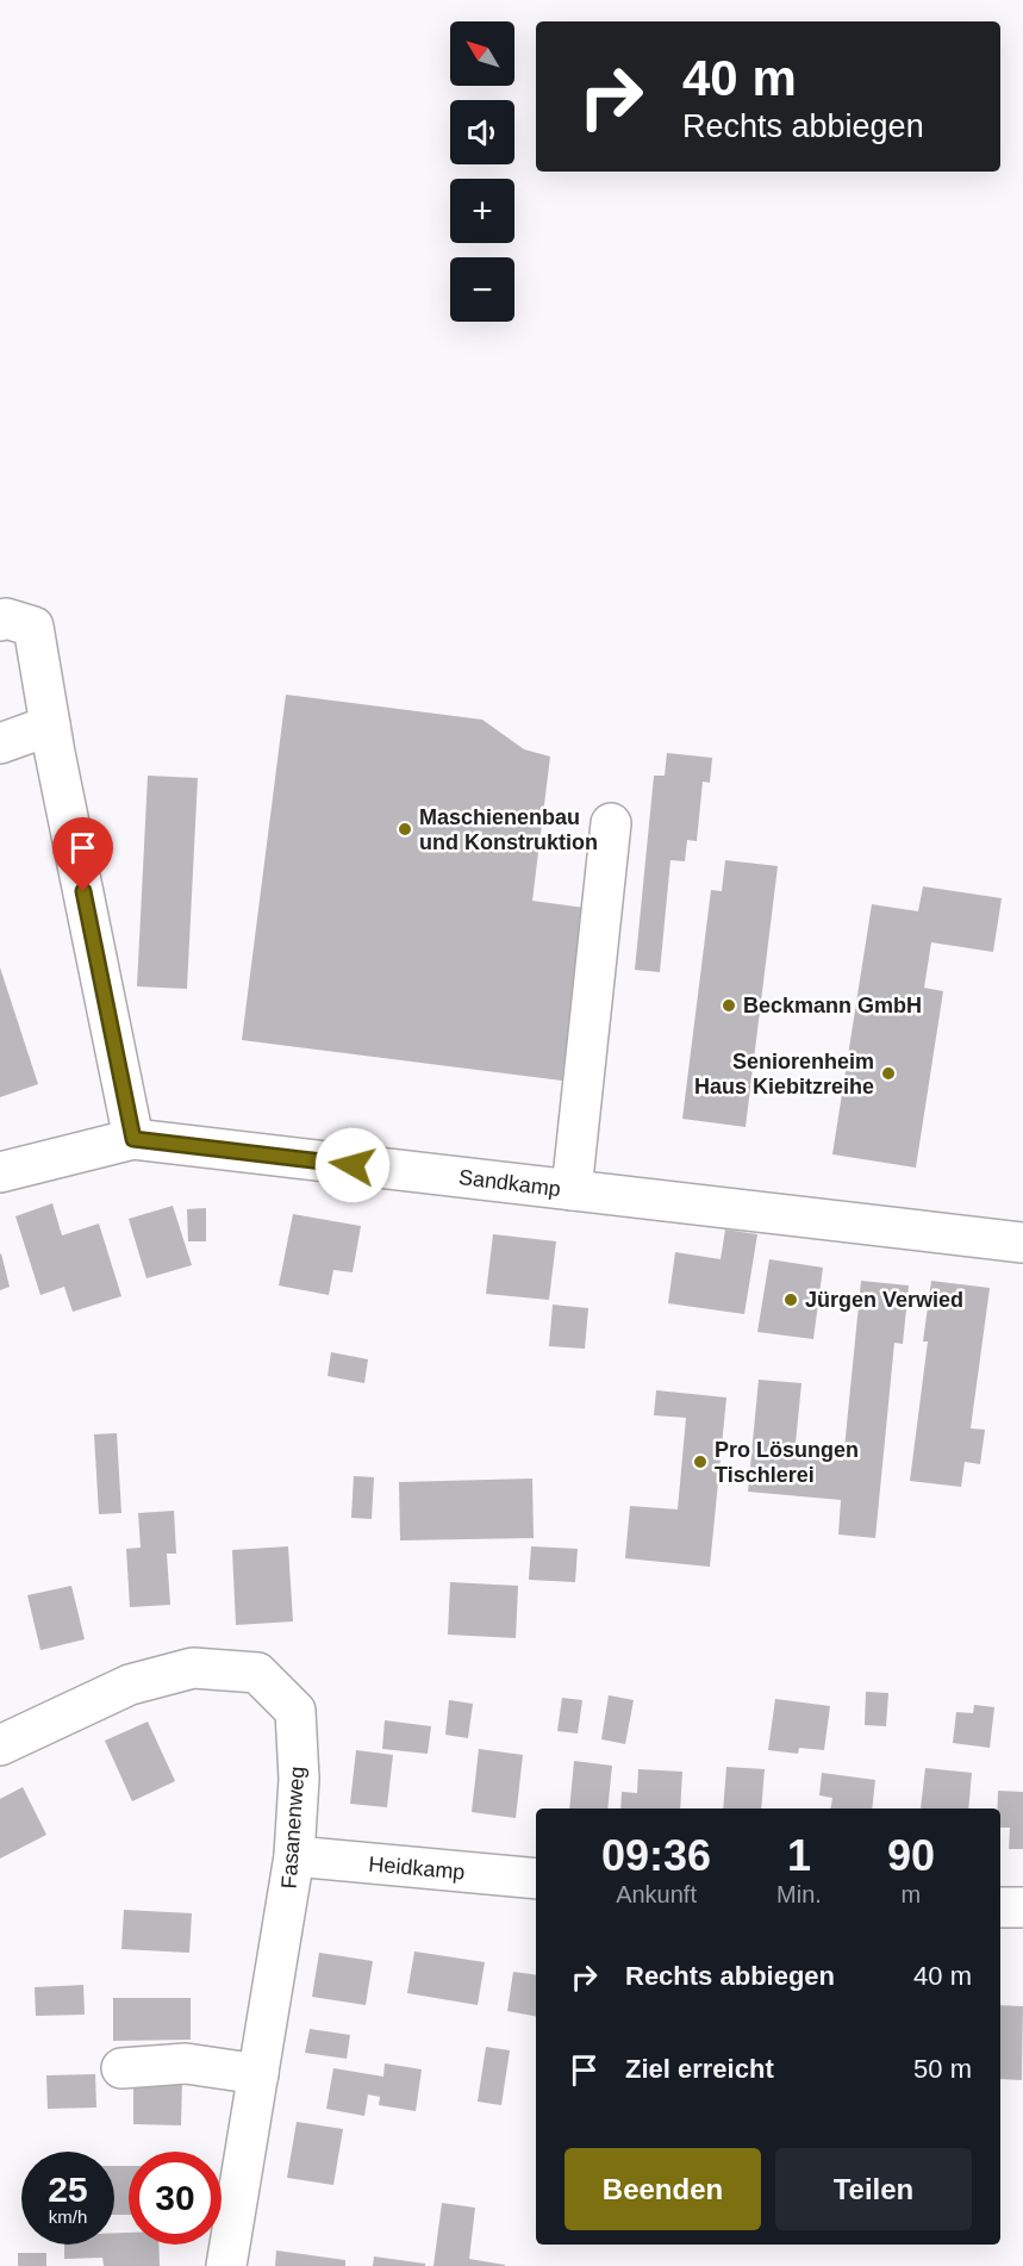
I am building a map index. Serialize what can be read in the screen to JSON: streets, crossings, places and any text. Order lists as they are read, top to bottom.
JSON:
{
  "streets": {
    "street": ["Sandkamp", "Fasanenweg", "Heidkamp"]
  },
  "crossings": [
    ["Fasanenweg", "Heidkamp"]
  ],
  "places": [
    "Maschienenbau und Konstruktion",
    "Beckmann GmbH",
    "Seniorenheim Haus Kiebitzreihe",
    "Jürgen Verwied",
    "Pro Lösungen Tischlerei"
  ],
  "north": "top left",
  "page": {
    "map_buttons": ["+", "−"],
    "turn": ["40 m", "Rechts abbiegen"],
    "eta": [
      "09:36",
      "Ankunft",
      "1",
      "Min.",
      "90",
      "m"
    ],
    "list": [
      {
        "name": "Rechts abbiegen",
        "value": "40 m"
      },
      {
        "name": "Ziel erreicht",
        "value": "50 m"
      }
    ],
    "buttons": ["Beenden", "Teilen"],
    "speed": "25 km/h",
    "limit": "30"
  }
}
